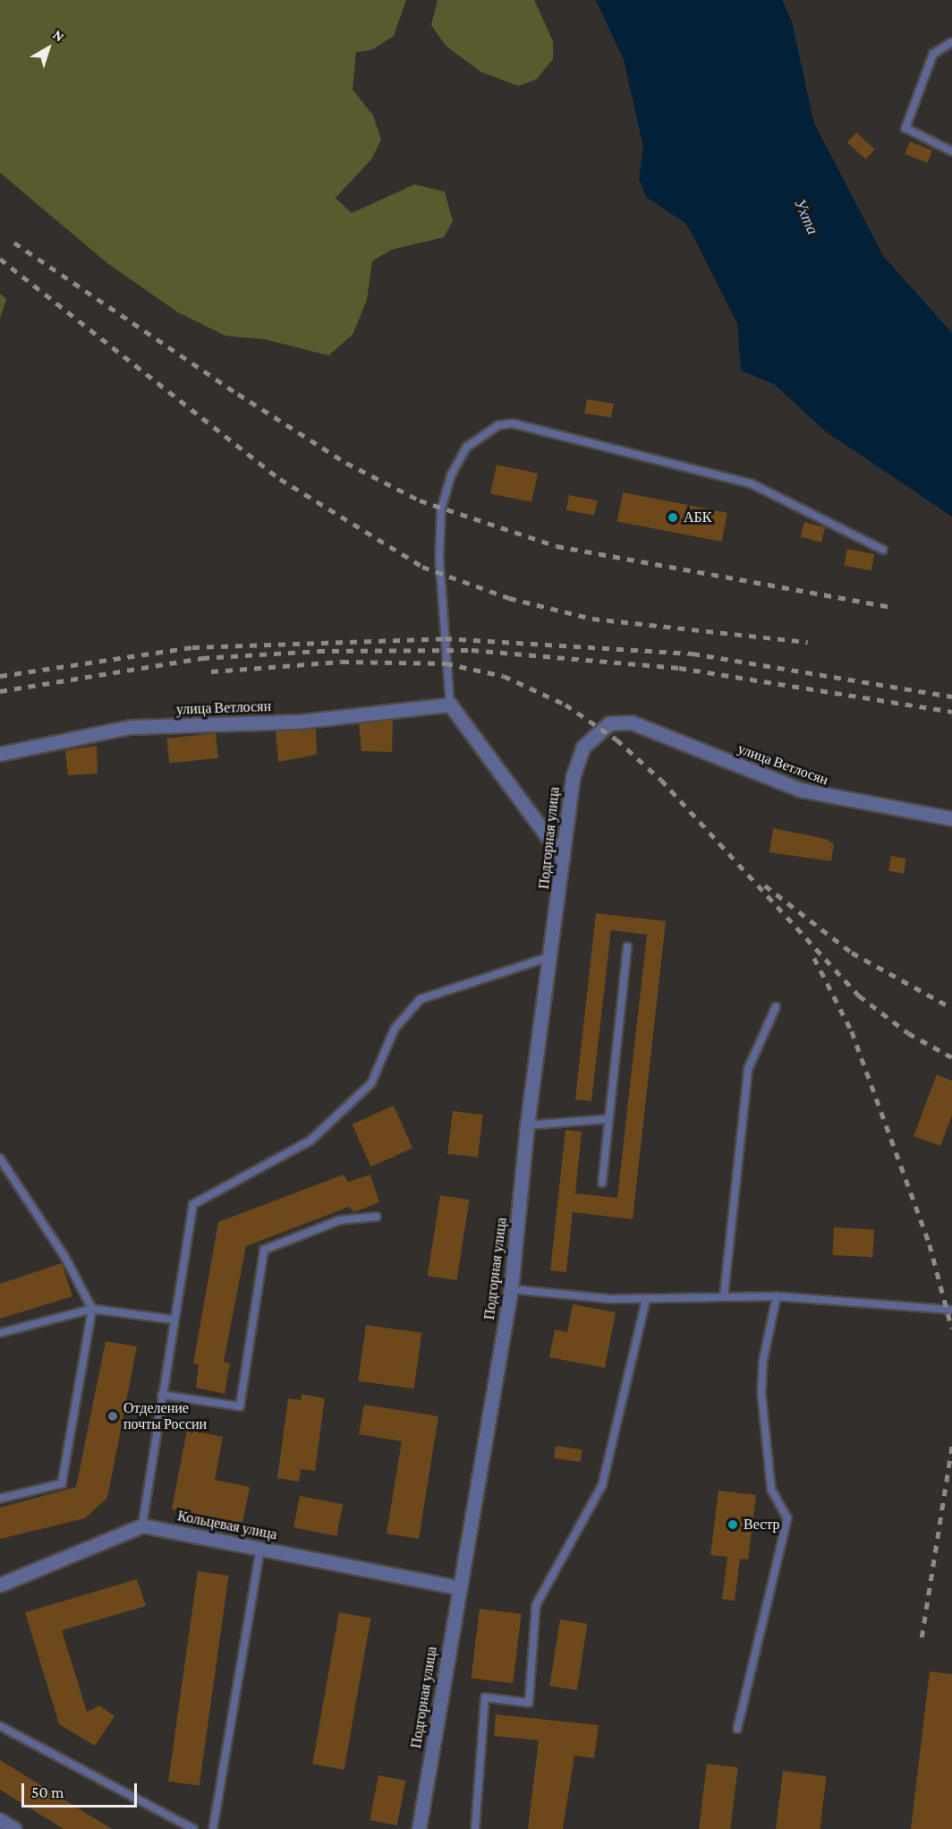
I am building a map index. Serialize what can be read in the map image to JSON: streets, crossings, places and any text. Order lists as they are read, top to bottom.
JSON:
{
  "streets": {
    "street": ["улица Ветлосян", "Подгорная улица", "Кольцевая улица"]
  },
  "crossings": [
    ["улица Ветлосян", "Подгорная улица"],
    ["Подгорная улица", "Кольцевая улица"]
  ],
  "water": ["Ухта"],
  "places": ["АБК", "Отделение почты России", "Вестр"],
  "scale_bar": "50 m",
  "north": "top right"
}
